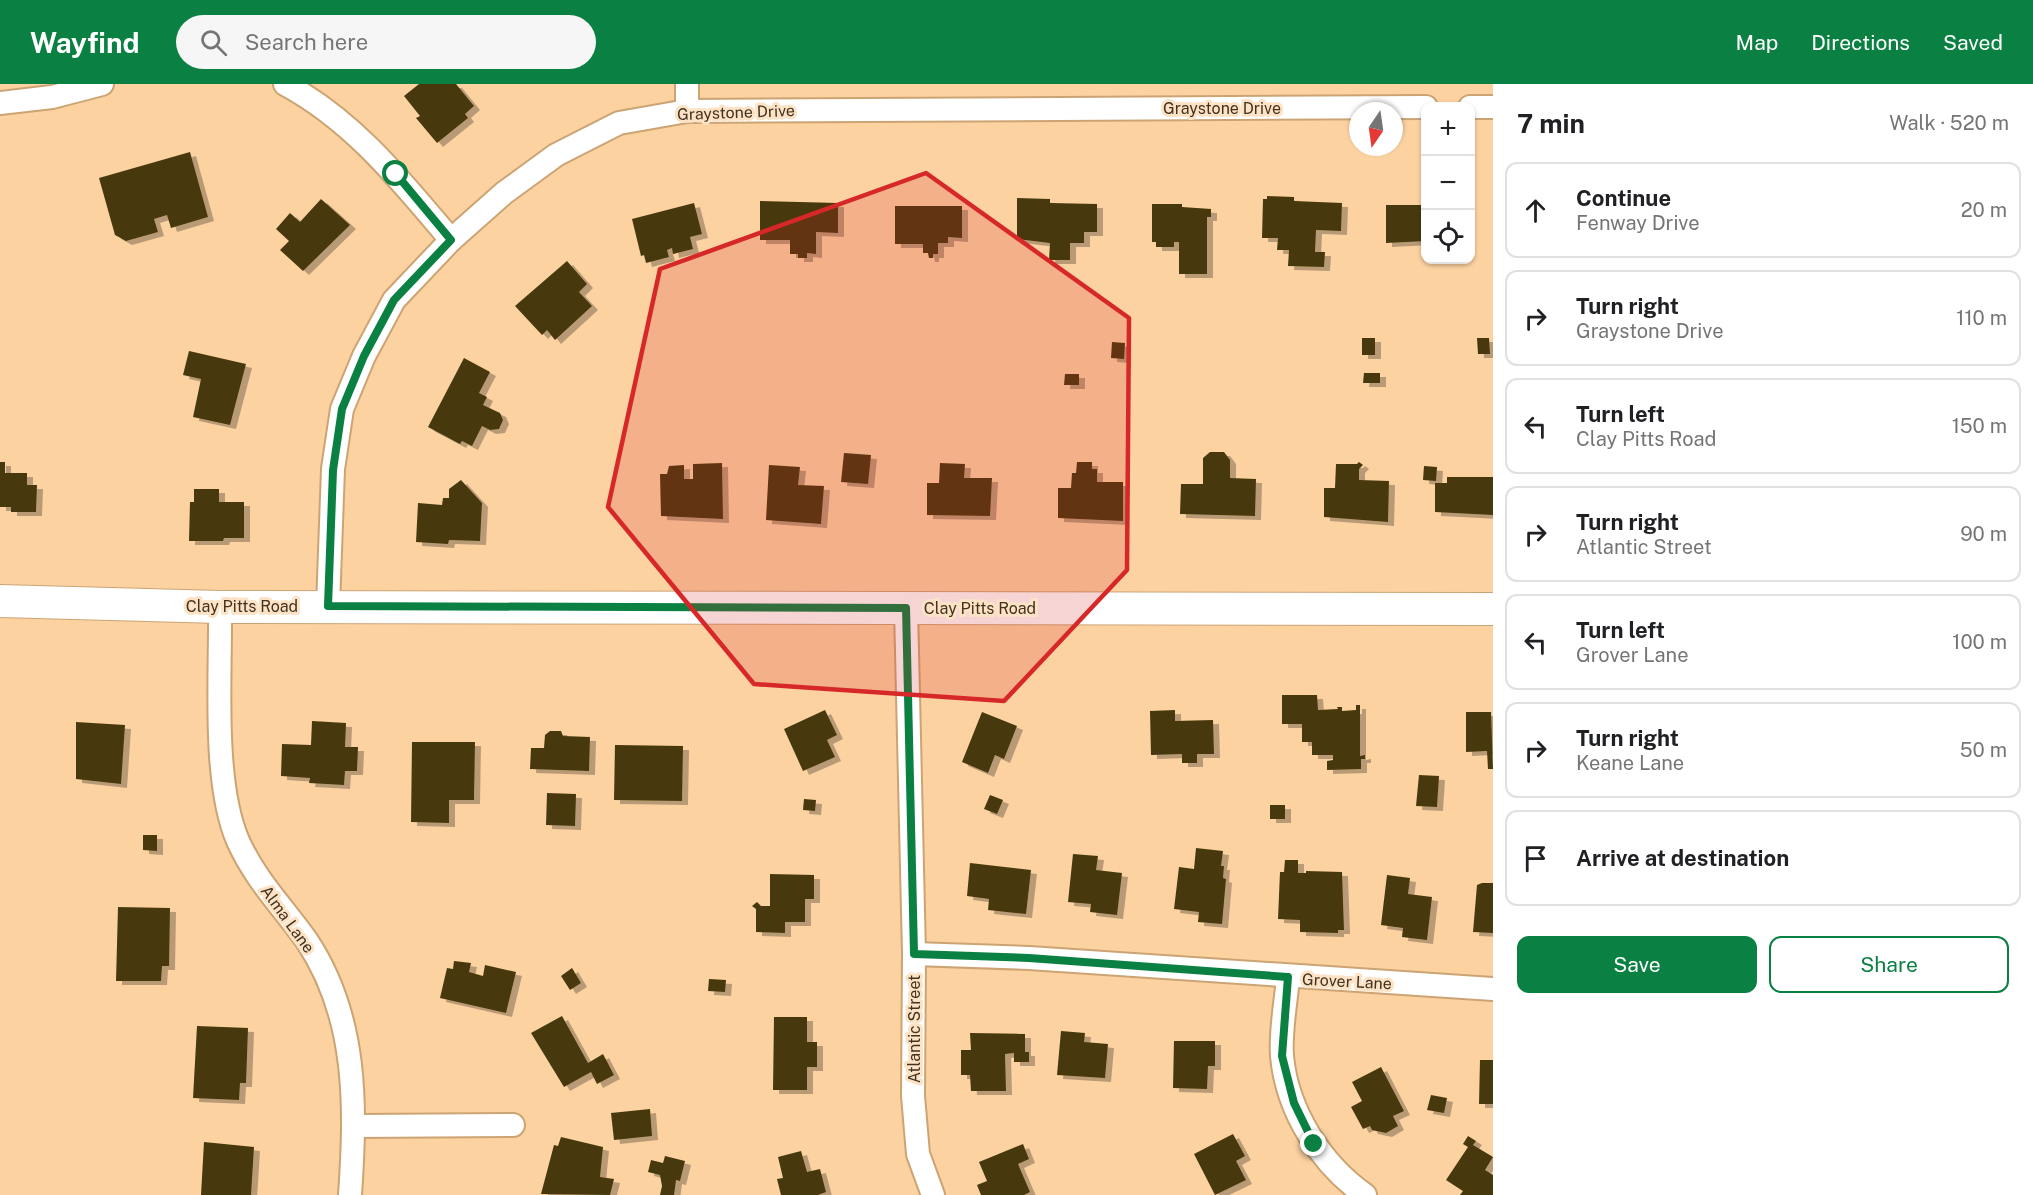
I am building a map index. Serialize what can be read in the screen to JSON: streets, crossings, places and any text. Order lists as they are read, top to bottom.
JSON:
{
  "streets": {
    "street": [
      "Graystone Drive",
      "Clay Pitts Road",
      "Alma Lane",
      "Grover Lane",
      "Atlantic Street"
    ]
  },
  "crossings": [
    ["Graystone Drive", "Clay Pitts Road"],
    ["Clay Pitts Road", "Alma Lane"],
    ["Clay Pitts Road", "Atlantic Street"],
    ["Grover Lane", "Atlantic Street"]
  ],
  "north": "bottom",
  "page": {
    "header": "Wayfind",
    "search": "Search here",
    "nav": ["Map", "Directions", "Saved"],
    "heading": ["7 min", "Walk · 520 m"],
    "map_buttons": ["+", "−"],
    "list": [
      ["Continue", "Fenway Drive", "20 m"],
      ["Turn right", "Graystone Drive", "110 m"],
      ["Turn left", "Clay Pitts Road", "150 m"],
      ["Turn right", "Atlantic Street", "90 m"],
      ["Turn left", "Grover Lane", "100 m"],
      ["Turn right", "Keane Lane", "50 m"],
      "Arrive at destination"
    ],
    "buttons": ["Save", "Share"]
  }
}
